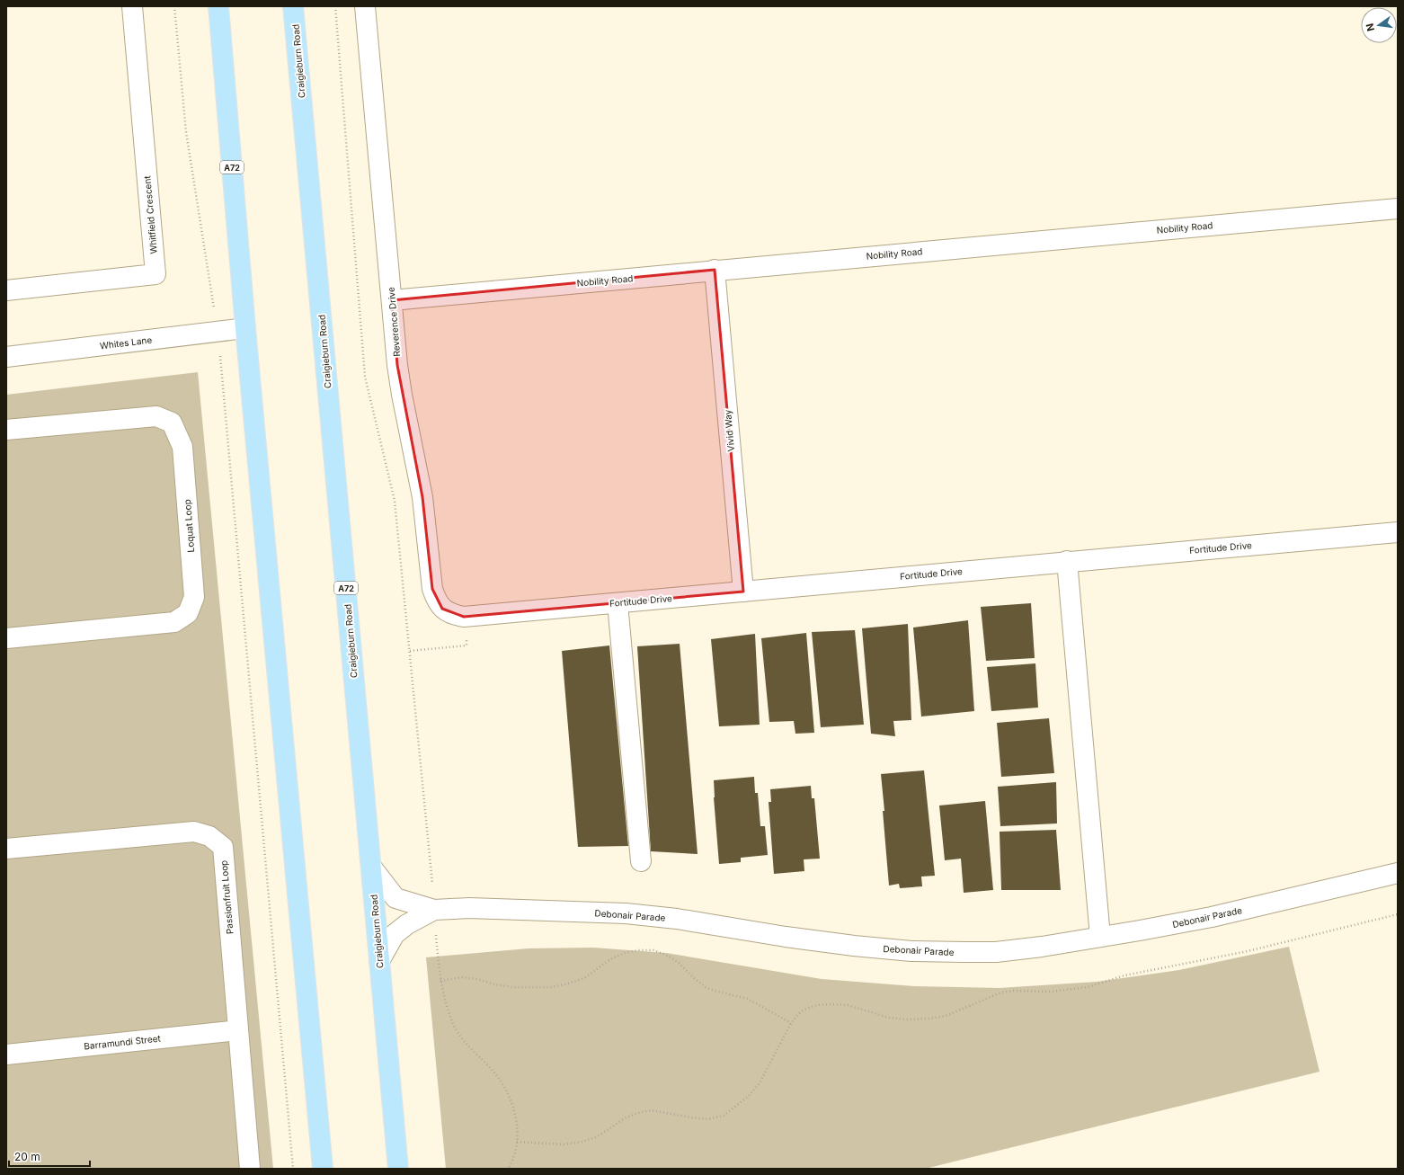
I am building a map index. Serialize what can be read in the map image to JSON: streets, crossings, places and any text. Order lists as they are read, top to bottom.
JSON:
{
  "streets": {
    "main road": ["Craigieburn Road", "A72"],
    "street": [
      "Whitfield Crescent",
      "Nobility Road",
      "Reverence Drive",
      "Whites Lane",
      "Vivid Way",
      "Loquat Loop",
      "Fortitude Drive",
      "Passionfruit Loop",
      "Debonair Parade",
      "Barramundi Street"
    ]
  },
  "crossings": [
    ["A72", "Whites Lane"],
    ["Nobility Road", "Reverence Drive"],
    ["Nobility Road", "Vivid Way"],
    ["Reverence Drive", "Fortitude Drive"],
    ["Vivid Way", "Fortitude Drive"],
    ["Passionfruit Loop", "Barramundi Street"]
  ],
  "scale_bar": "20 m",
  "north": "left"
}
